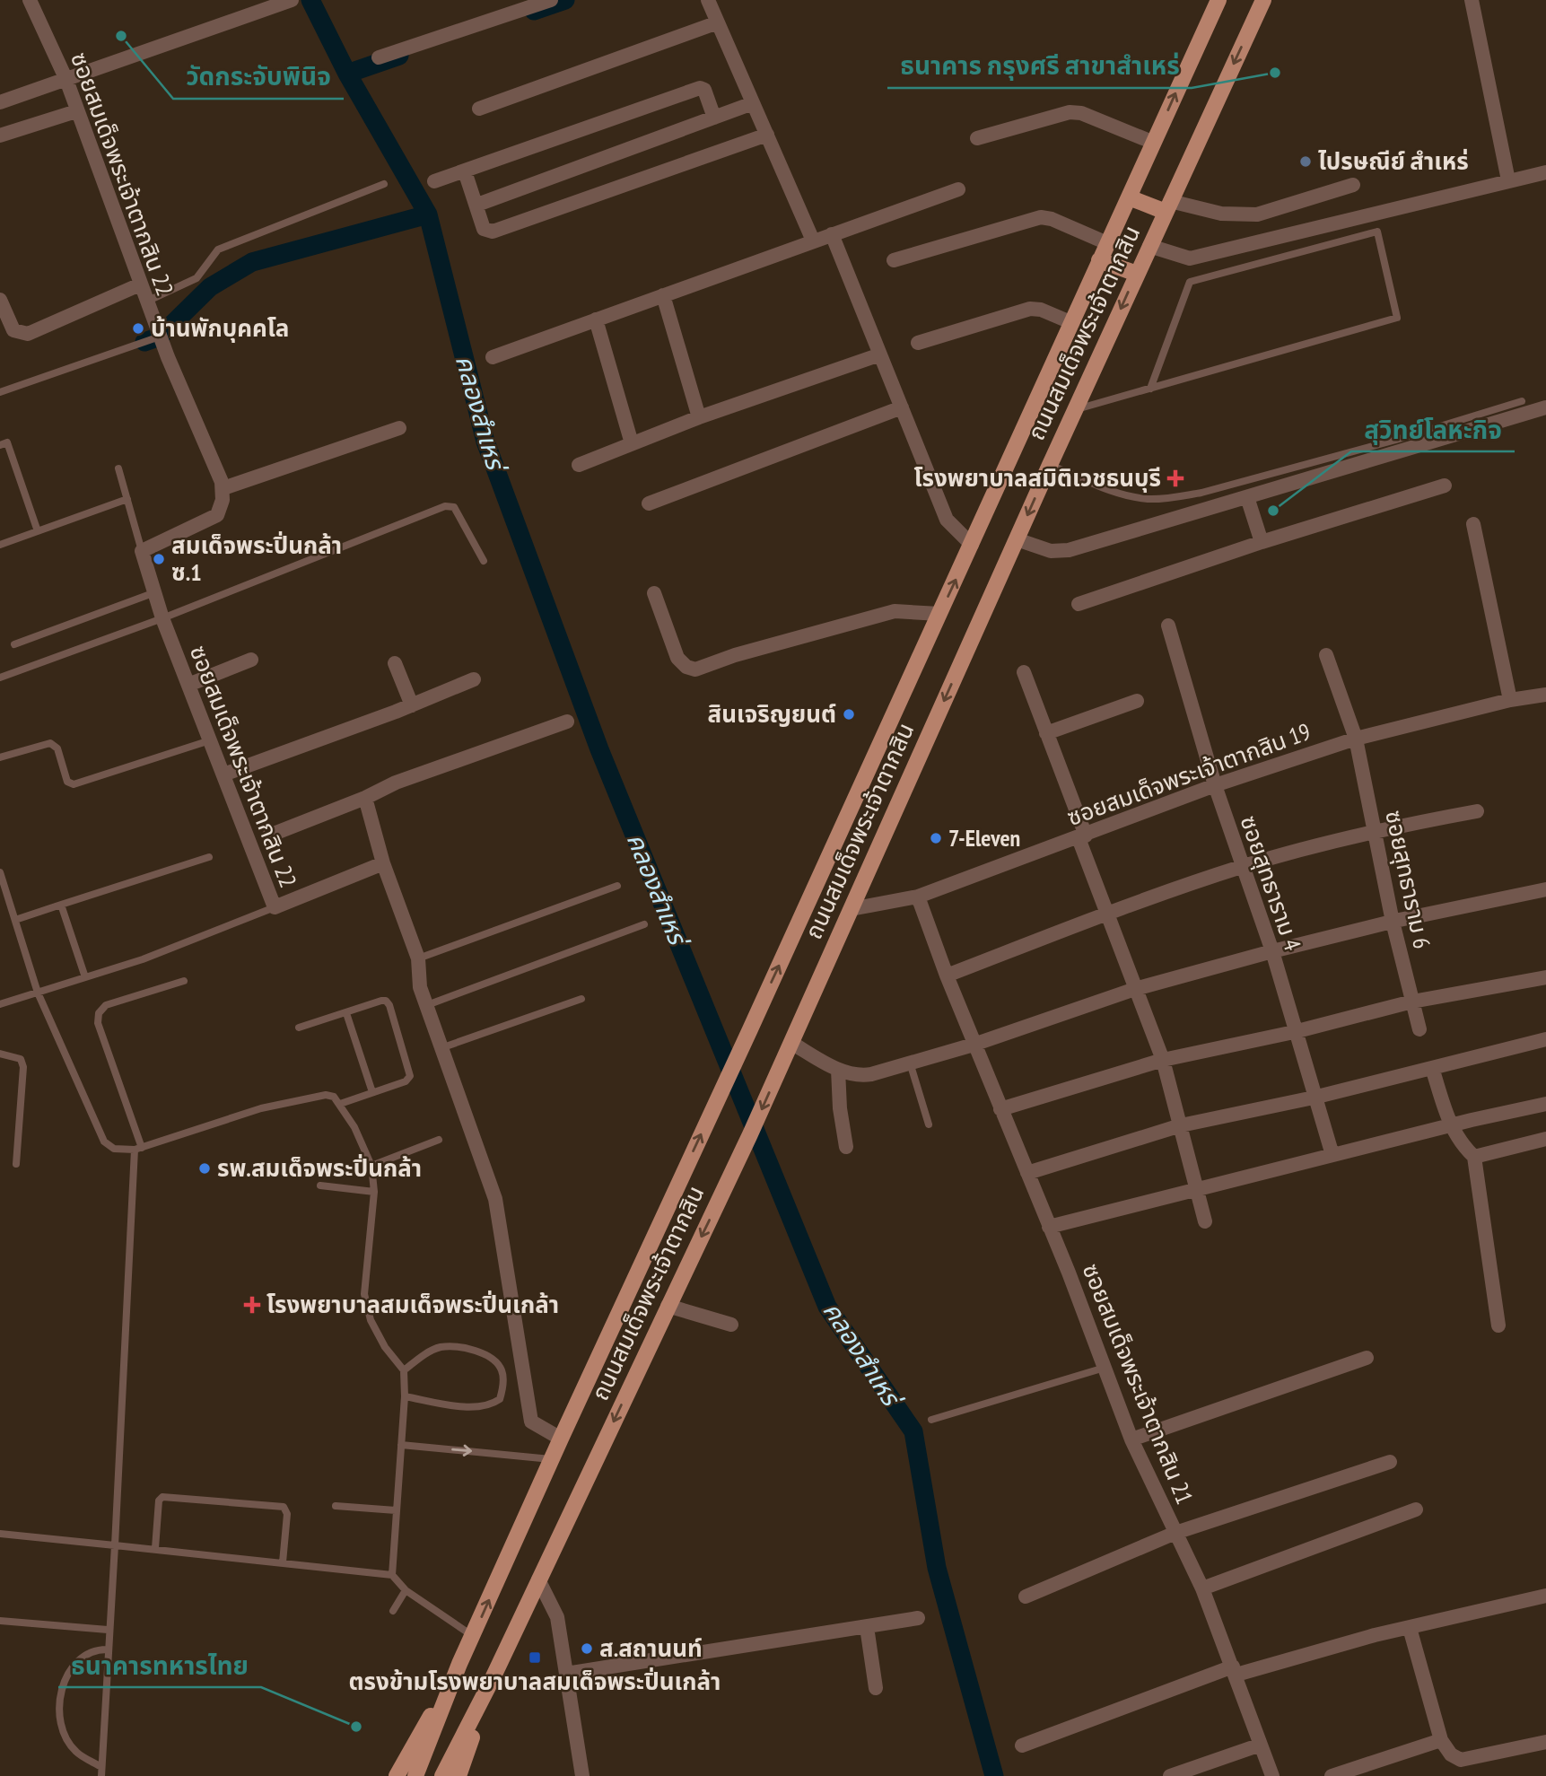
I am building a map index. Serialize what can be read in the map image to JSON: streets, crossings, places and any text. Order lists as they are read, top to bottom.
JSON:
{
  "streets": {
    "main road": ["ถนนสมเด็จพระเจ้าตากสิน"],
    "street": [
      "ซอยสมเด็จพระเจ้าตากสิน 22",
      "ซอยสมเด็จพระเจ้าตากสิน 19",
      "ซอยสุทธาราม 6",
      "ซอยสุทธาราม 4",
      "ซอยสมเด็จพระเจ้าตากสิน 21"
    ]
  },
  "crossings": [
    ["ถนนสมเด็จพระเจ้าตากสิน", "ซอยสมเด็จพระเจ้าตากสิน 19"],
    ["ซอยสมเด็จพระเจ้าตากสิน 19", "ซอยสุทธาราม 6"],
    ["ซอยสมเด็จพระเจ้าตากสิน 19", "ซอยสุทธาราม 4"],
    ["ซอยสมเด็จพระเจ้าตากสิน 19", "ซอยสมเด็จพระเจ้าตากสิน 21"]
  ],
  "water": ["คลองสำเหร่"],
  "places": {
    "other": [
      "วัดกระจับพินิจ",
      "ธนาคาร กรุงศรี สาขาสำเหร่",
      "ไปรษณีย์ สำเหร่",
      "บ้านพักบุคคโล",
      "สุวิทย์โลหะกิจ",
      "สมเด็จพระปิ่นกล้า ซ.1",
      "สินเจริญยนต์",
      "7-Eleven",
      "รพ.สมเด็จพระปิ่นกล้า",
      "ส.สถานนท์",
      "ธนาคารทหารไทย"
    ],
    "health": ["โรงพยาบาลสมิติเวชธนบุรี", "โรงพยาบาลสมเด็จพระปิ่นเกล้า"],
    "transit": ["ตรงข้ามโรงพยาบาลสมเด็จพระปิ่นเกล้า"]
  }
}
